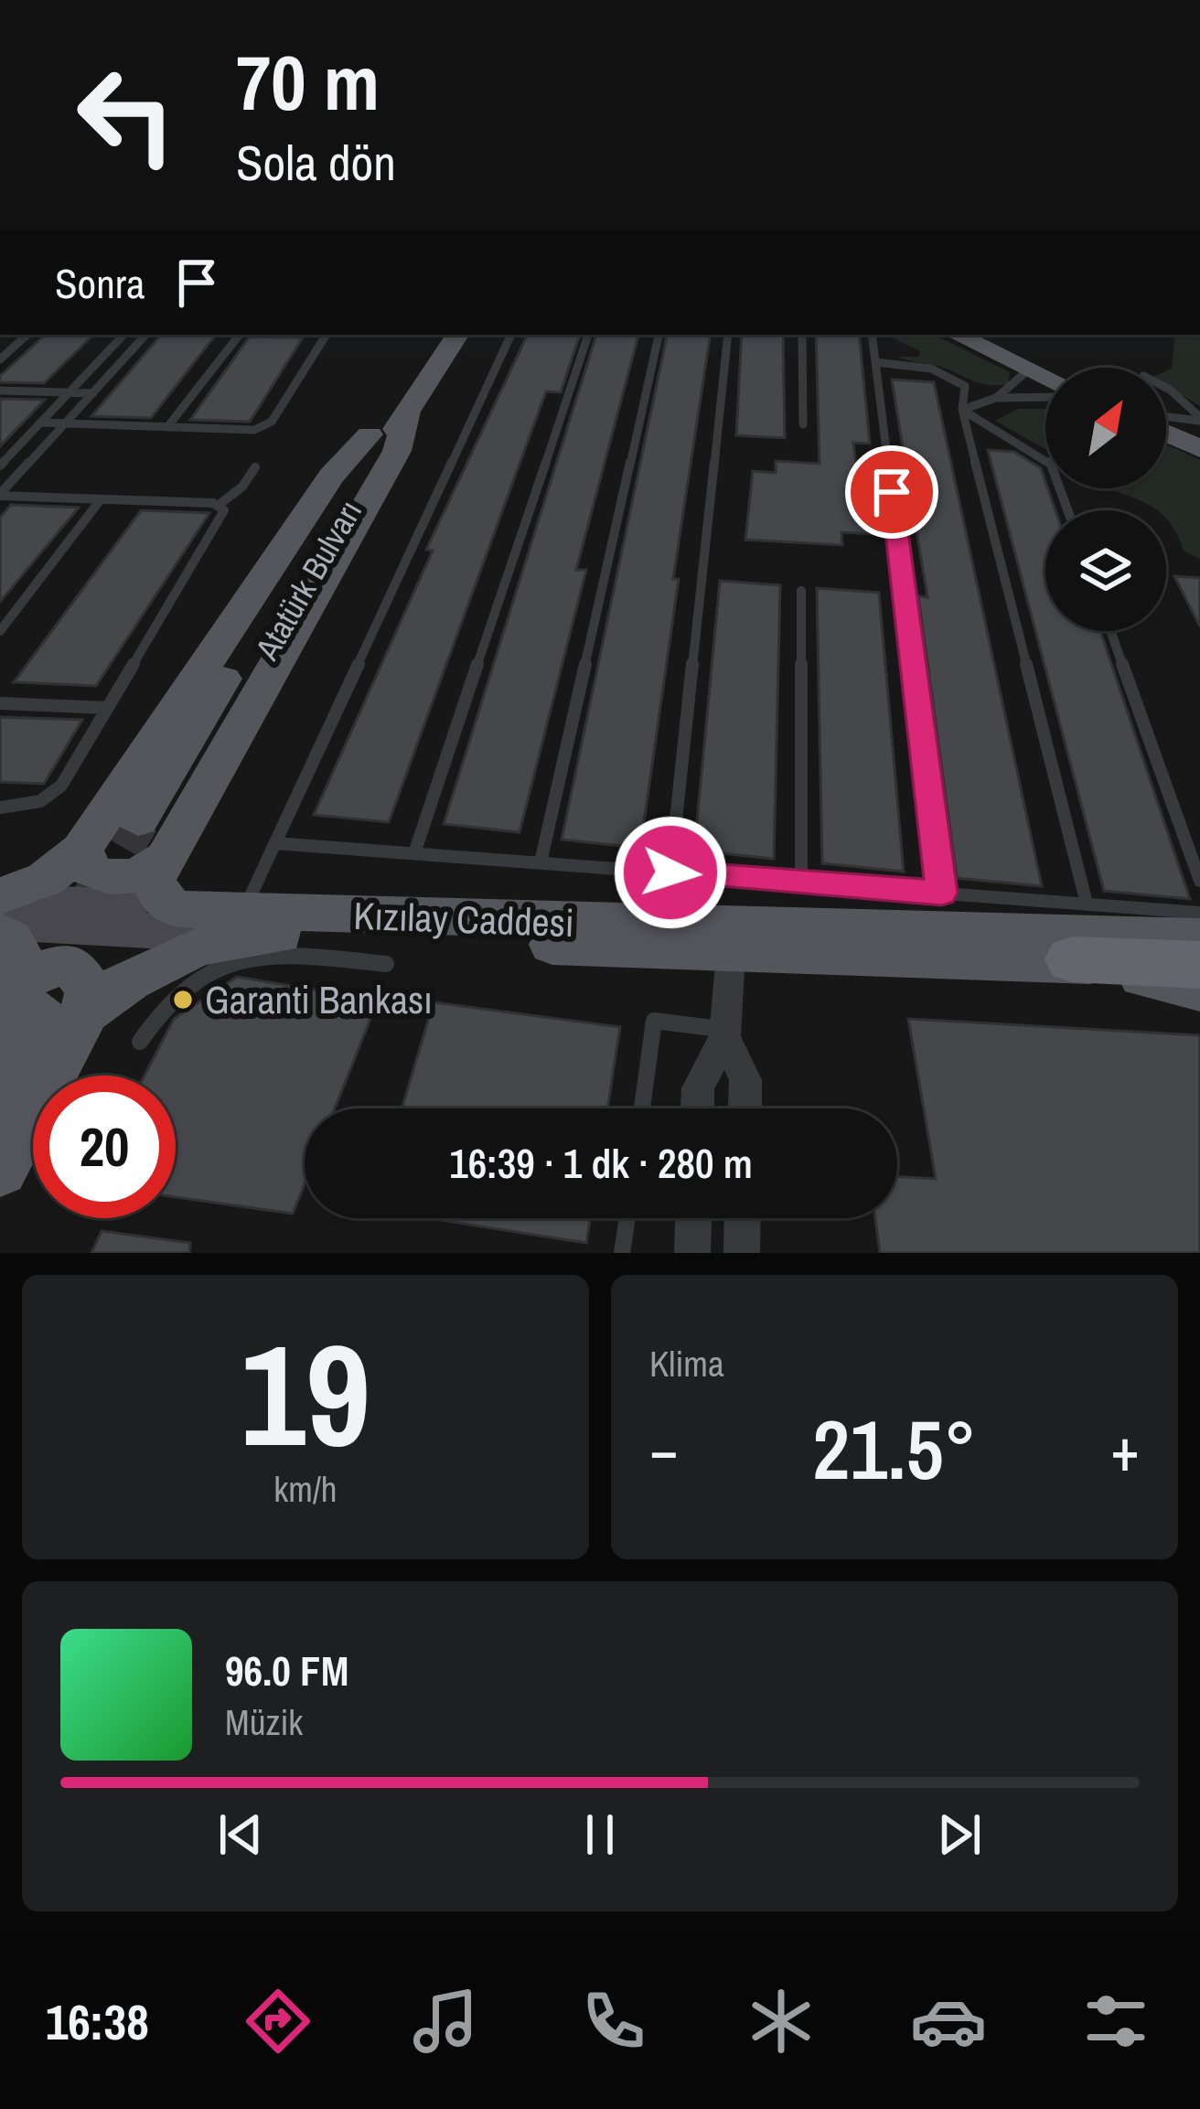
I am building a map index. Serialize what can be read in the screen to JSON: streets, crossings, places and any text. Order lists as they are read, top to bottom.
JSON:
{
  "streets": {
    "main road": ["Atatürk Bulvarı", "Kızılay Caddesi"]
  },
  "places": ["Garanti Bankası"],
  "north": "top right",
  "page": {
    "turn": ["70 m", "Sola dön"],
    "then": "Sonra",
    "limit": "20",
    "trip": "16:39 · 1 dk · 280 m",
    "tile": [
      ["19", "km/h"],
      "Klima"
    ],
    "heat": ["−", "21.5°", "+"],
    "song": ["96.0 FM", "Müzik"],
    "tabs": "16:38"
  }
}
